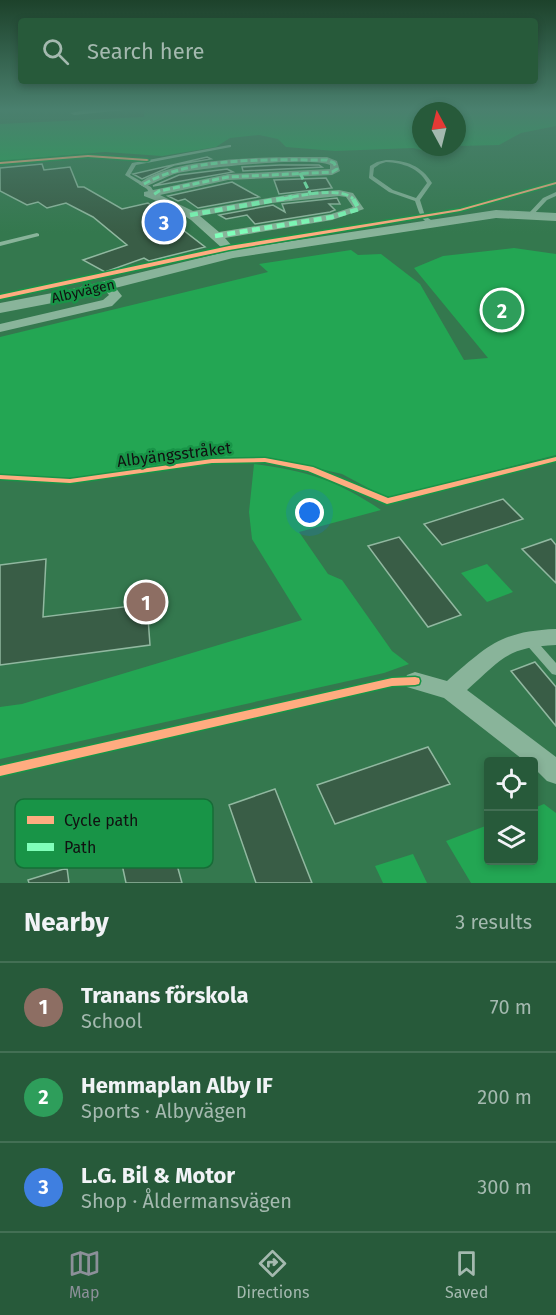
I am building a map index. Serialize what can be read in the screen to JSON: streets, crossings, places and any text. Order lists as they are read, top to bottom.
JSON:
{
  "streets": {
    "street": ["Albyvägen"],
    "cycle path": ["Albyängsstråket"]
  },
  "legend": ["Cycle path", "Path"],
  "north": "top",
  "page": {
    "search": "Search here",
    "pins": ["3", "2", "1"],
    "heading": ["Nearby", "3 results"],
    "list": [
      {
        "mark": "1",
        "name": "Tranans förskola",
        "note": "School",
        "value": "70 m"
      },
      {
        "mark": "2",
        "name": "Hemmaplan Alby IF",
        "note": "Sports · Albyvägen",
        "value": "200 m"
      },
      {
        "mark": "3",
        "name": "L.G. Bil & Motor",
        "note": "Shop · Åldermansvägen",
        "value": "300 m"
      }
    ],
    "nav": ["Map", "Directions", "Saved"]
  }
}
